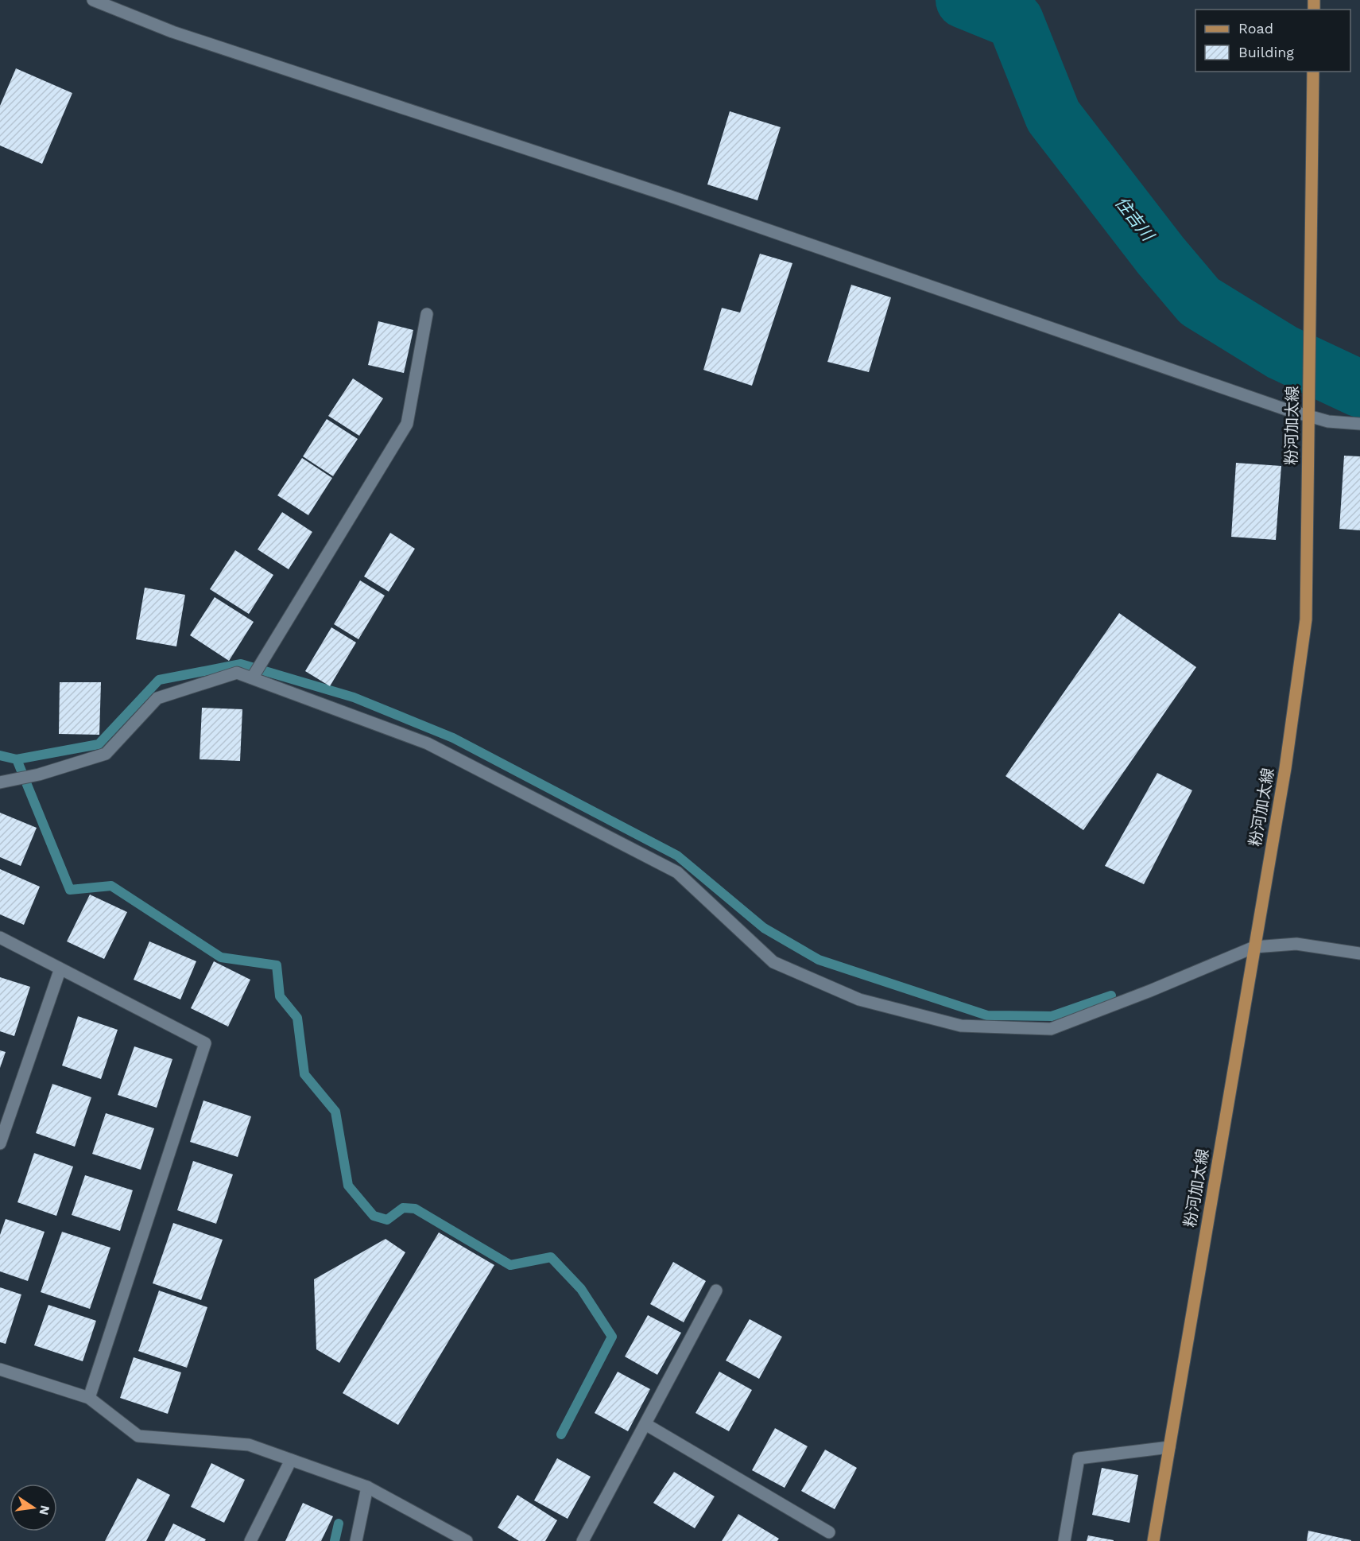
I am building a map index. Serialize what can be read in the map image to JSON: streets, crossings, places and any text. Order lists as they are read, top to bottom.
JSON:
{
  "streets": {
    "main road": ["粉河加太線"]
  },
  "water": ["住吉川"],
  "legend": ["Road", "Building"],
  "north": "right"
}
